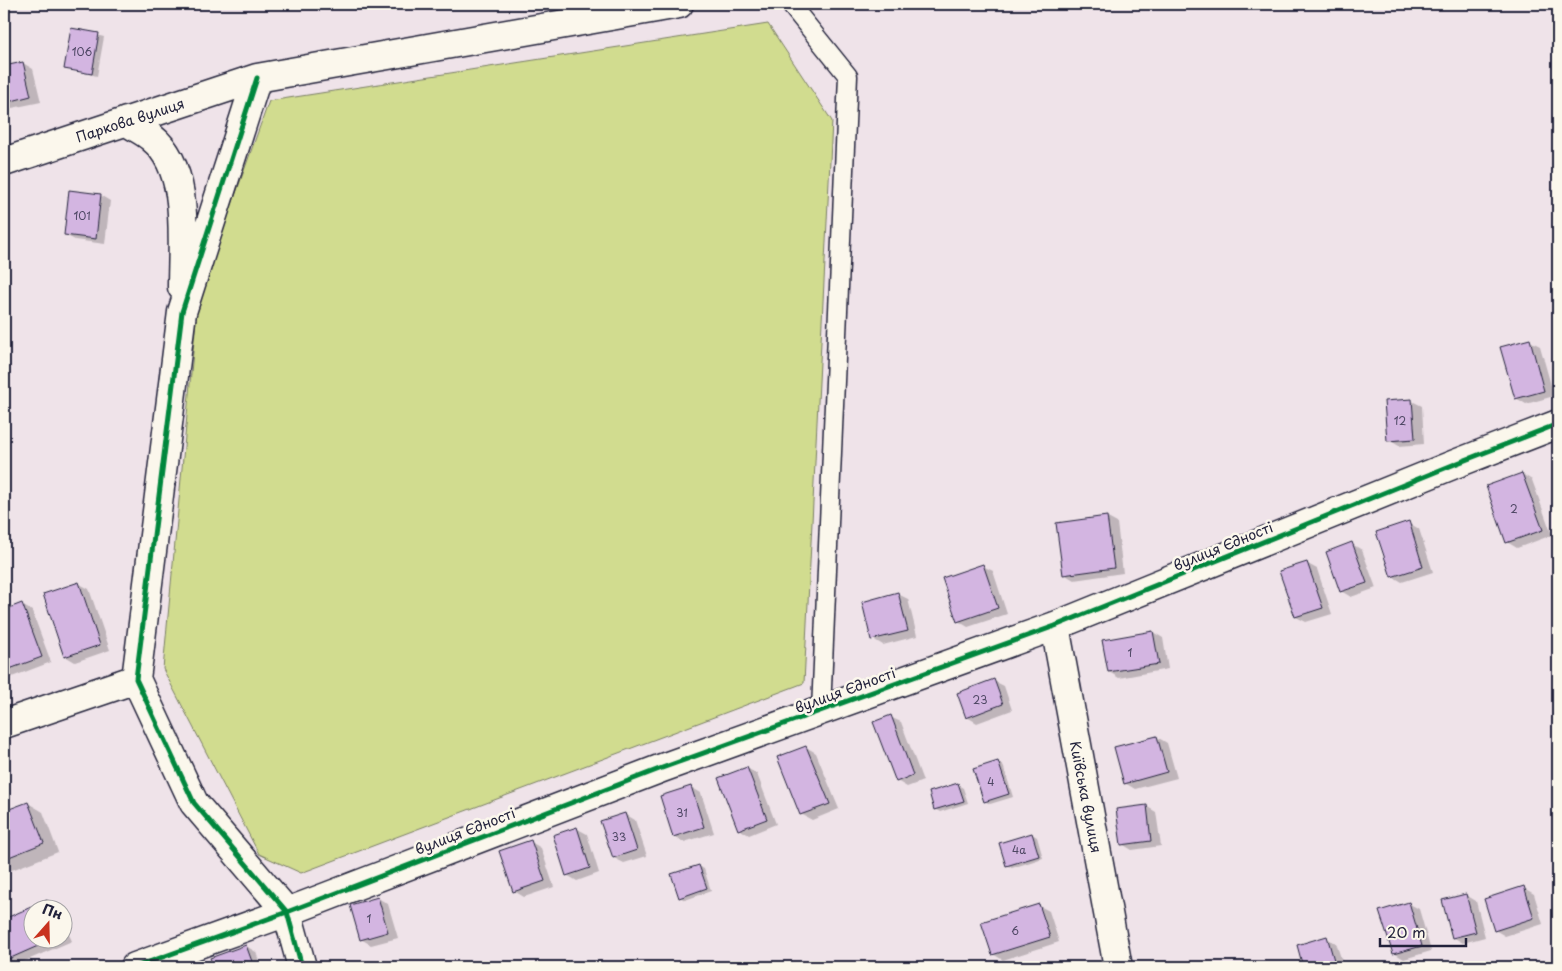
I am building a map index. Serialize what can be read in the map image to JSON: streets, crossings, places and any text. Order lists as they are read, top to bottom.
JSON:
{
  "streets": {
    "street": ["Паркова вулиця", "вулиця Єдності", "Київська вулиця"]
  },
  "crossings": [
    ["вулиця Єдності", "Київська вулиця"]
  ],
  "house_numbers": [
    "106",
    "101",
    "12",
    "2",
    "1",
    "23",
    "4",
    "31",
    "33",
    "4а",
    "1",
    "6"
  ],
  "scale_bar": "20 m",
  "north": "top"
}
